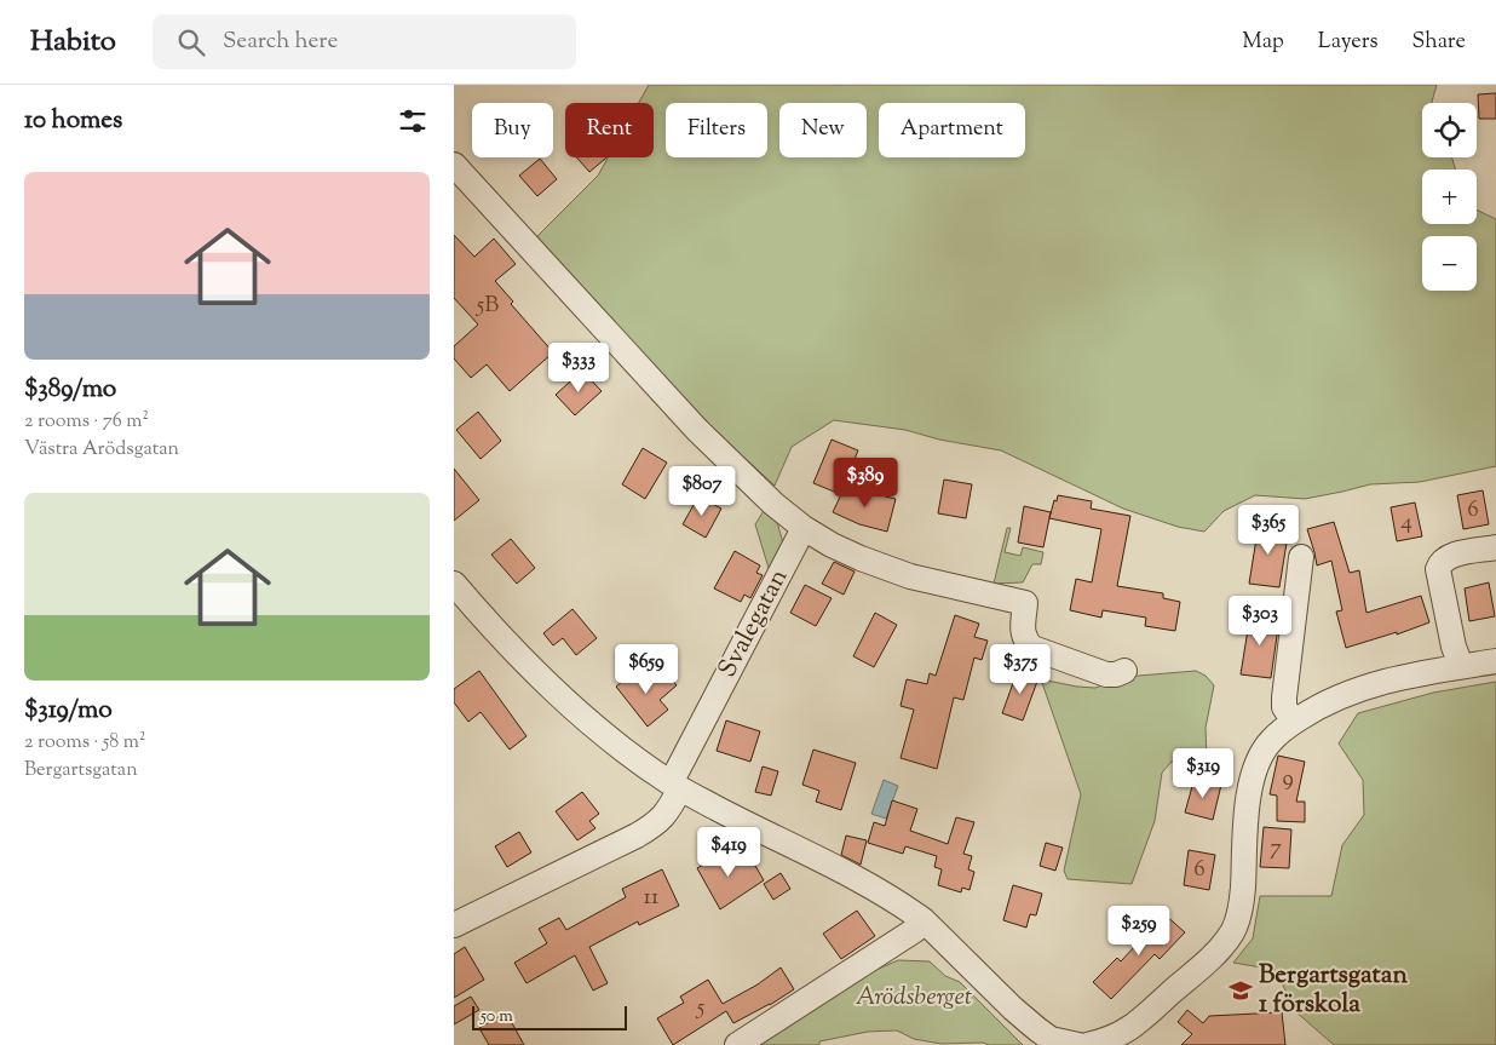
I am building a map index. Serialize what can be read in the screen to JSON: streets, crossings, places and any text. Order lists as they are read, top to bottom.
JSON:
{
  "streets": {
    "street": ["Svalegatan"]
  },
  "parks": ["Arödsberget"],
  "places": {
    "school or university": ["Bergartsgatan 1 förskola"]
  },
  "house_numbers": [
    "5B",
    "6",
    "4",
    "9",
    "7",
    "6",
    "11",
    "5"
  ],
  "scale_bar": "50 m",
  "page": {
    "header": "Habito",
    "search": "Search here",
    "nav": ["Map", "Layers", "Share"],
    "heading": "10 homes",
    "map_buttons": ["+", "−"],
    "chip": [
      "Buy",
      "Rent",
      "Filters",
      "New",
      "Apartment"
    ],
    "list": [
      {
        "name": "$389/mo",
        "note": "2 rooms · 76 m² · Västra Arödsgatan"
      },
      {
        "name": "$319/mo",
        "note": "2 rooms · 58 m² · Bergartsgatan"
      }
    ],
    "price": [
      "$333",
      "$389",
      "$807",
      "$365",
      "$303",
      "$659",
      "$375",
      "$319",
      "$419",
      "$259"
    ],
    "scale": "50 m"
  }
}
